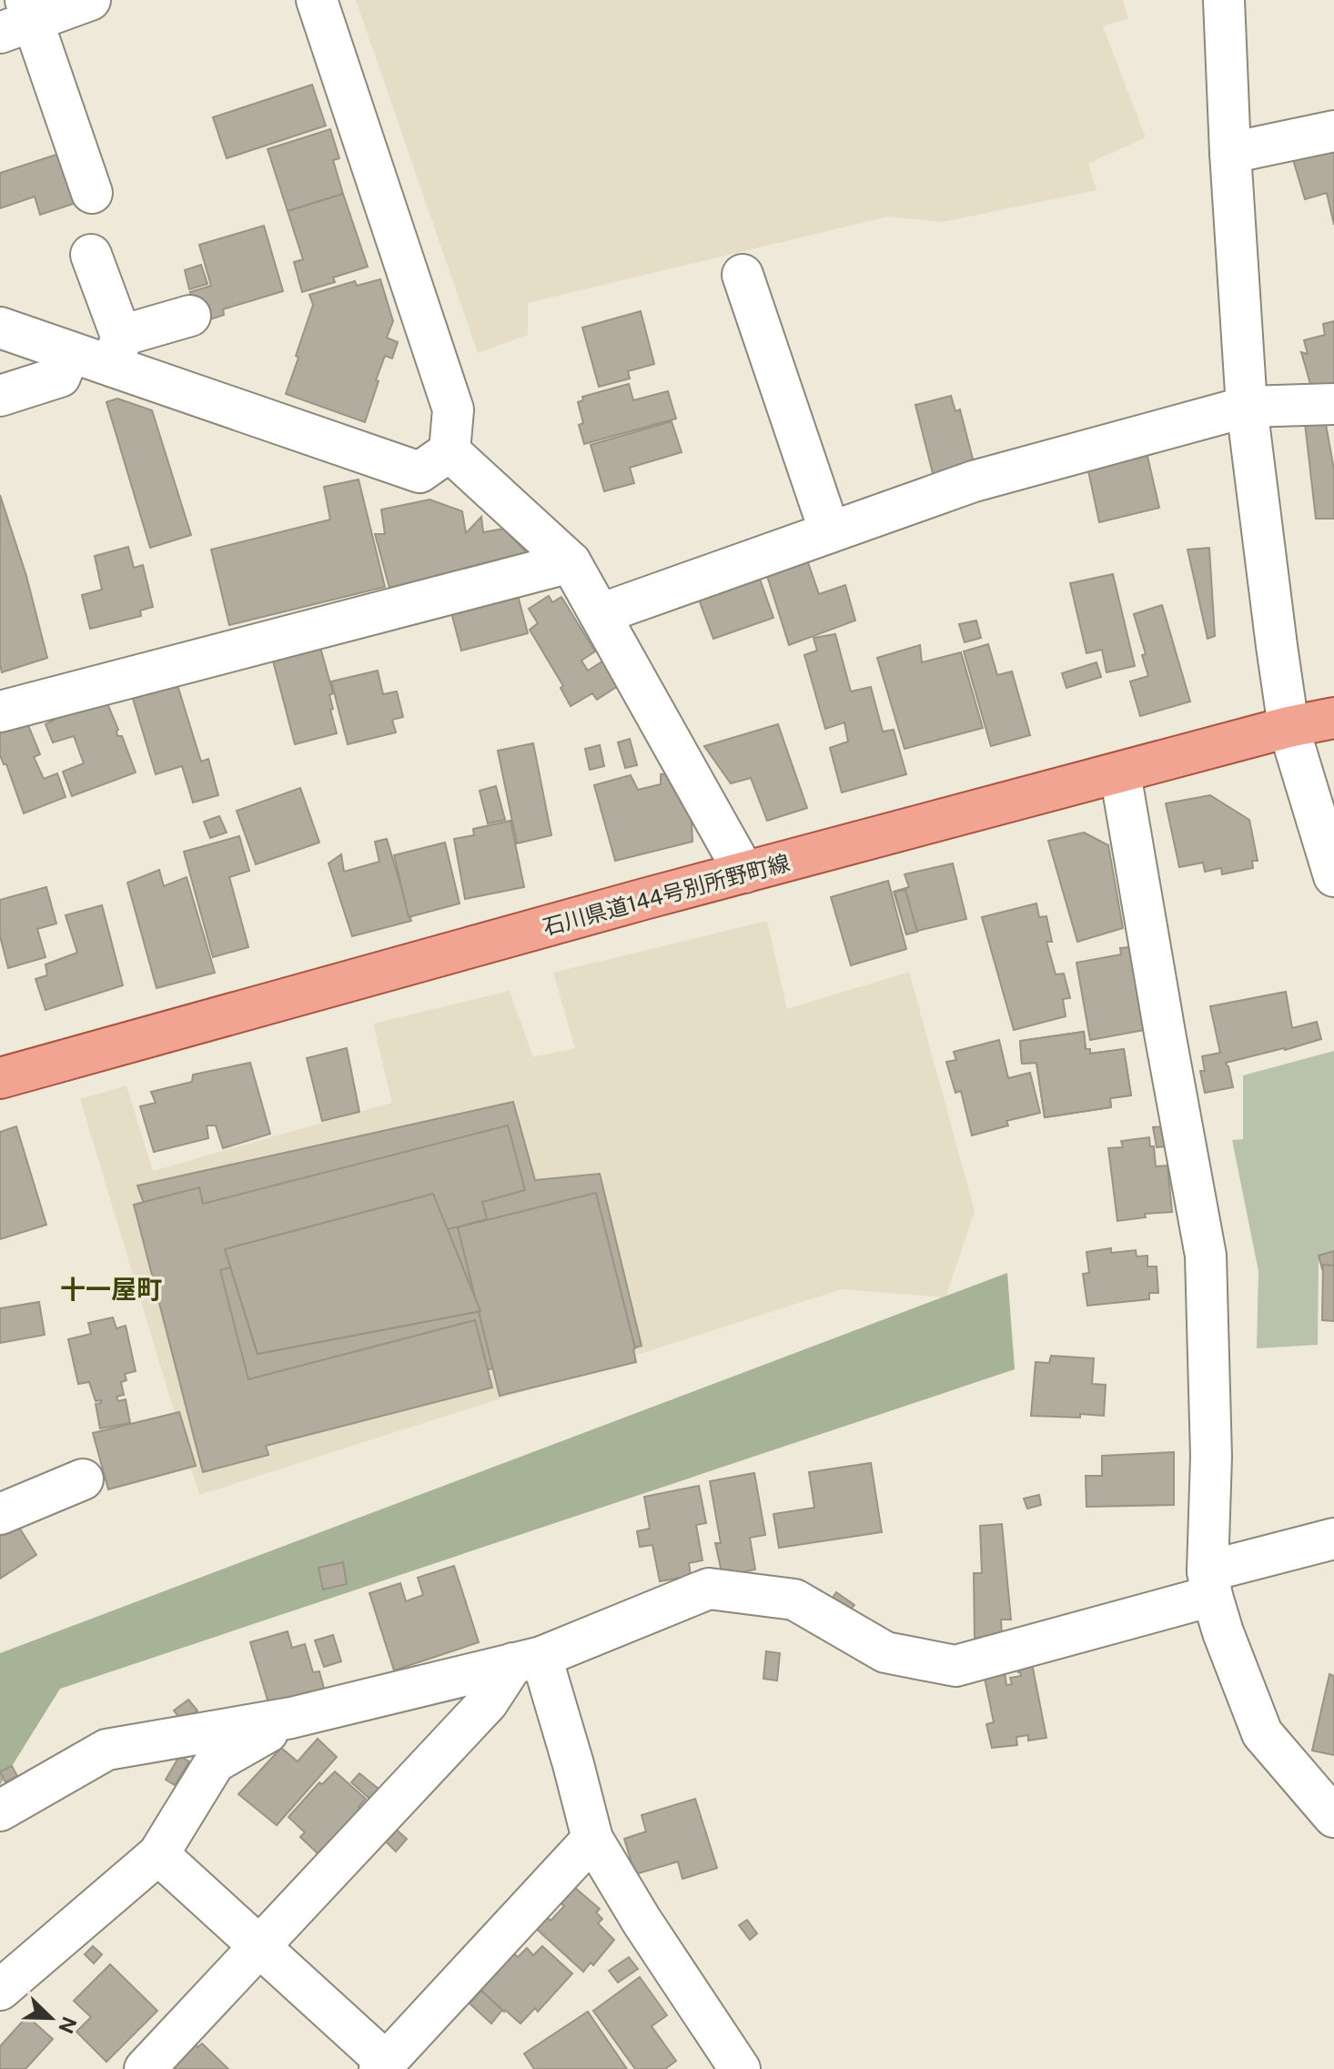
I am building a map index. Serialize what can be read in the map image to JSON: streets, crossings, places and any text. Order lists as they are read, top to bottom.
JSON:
{
  "streets": {
    "main road": ["石川県道144号別所野町線"]
  },
  "districts": ["十一屋町"],
  "north": "bottom right"
}
